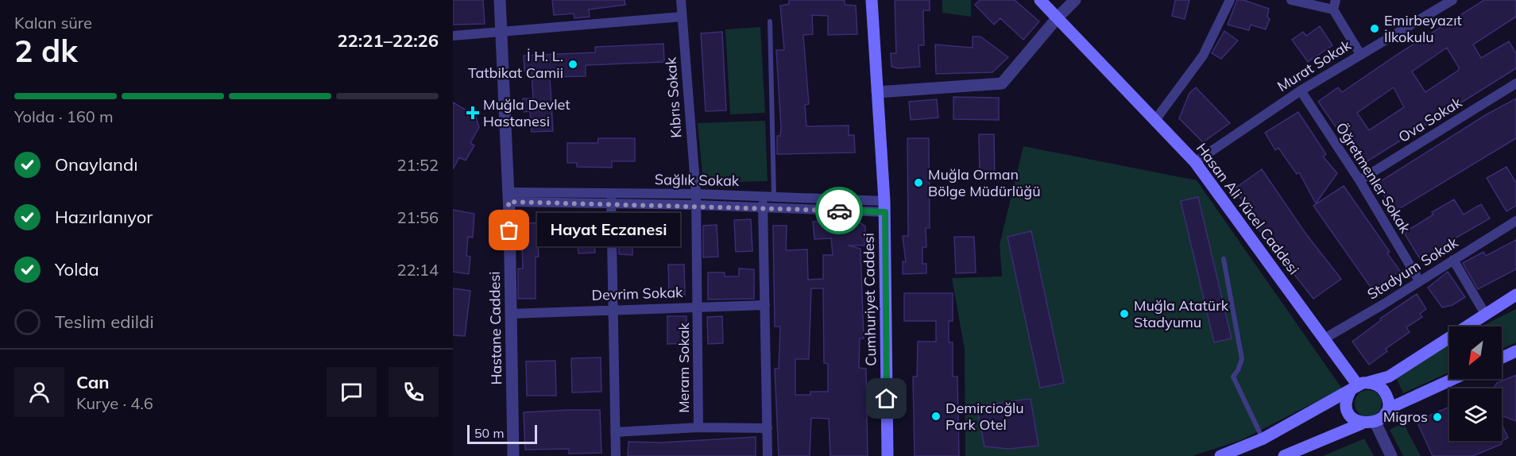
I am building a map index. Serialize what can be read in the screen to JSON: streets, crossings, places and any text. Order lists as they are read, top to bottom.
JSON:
{
  "streets": {
    "main road": ["Hasan Ali Yücel Caddesi", "Cumhuriyet Caddesi"],
    "street": [
      "Murat Sokak",
      "Kıbrıs Sokak",
      "Ova Sokak",
      "Öğretmenler Sokak",
      "Sağlık Sokak",
      "Stadyum Sokak",
      "Devrim Sokak",
      "Hastane Caddesi",
      "Meram Sokak"
    ]
  },
  "crossings": [
    ["Murat Sokak", "Öğretmenler Sokak"],
    ["Murat Sokak", "Hasan Ali Yücel Caddesi"],
    ["Kıbrıs Sokak", "Sağlık Sokak"],
    ["Kıbrıs Sokak", "Meram Sokak"],
    ["Ova Sokak", "Öğretmenler Sokak"],
    ["Öğretmenler Sokak", "Stadyum Sokak"],
    ["Sağlık Sokak", "Cumhuriyet Caddesi"],
    ["Sağlık Sokak", "Hastane Caddesi"],
    ["Sağlık Sokak", "Meram Sokak"],
    ["Hasan Ali Yücel Caddesi", "Stadyum Sokak"],
    ["Devrim Sokak", "Hastane Caddesi"],
    ["Devrim Sokak", "Meram Sokak"]
  ],
  "places": {
    "other": [
      "Emirbeyazıt İlkokulu",
      "İ H. L. Tatbikat Camii",
      "Muğla Orman Bölge Müdürlüğü",
      "Hayat Eczanesi",
      "Muğla Atatürk Stadyumu",
      "Demircioğlu Park Otel",
      "Migros"
    ],
    "health": ["Muğla Devlet Hastanesi"]
  },
  "scale_bar": "50 m",
  "north": "bottom left",
  "page": {
    "heading": ["2 dk", "Kalan süre", "22:21–22:26"],
    "panel": ["Can", "Kurye · 4.6"],
    "bar": "Yolda · 160 m",
    "list": [
      ["Onaylandı", "21:52"],
      ["Hazırlanıyor", "21:56"],
      ["Yolda", "22:14"],
      "Teslim edildi"
    ],
    "bubble": "Hayat Eczanesi",
    "scale": "50 m"
  }
}
